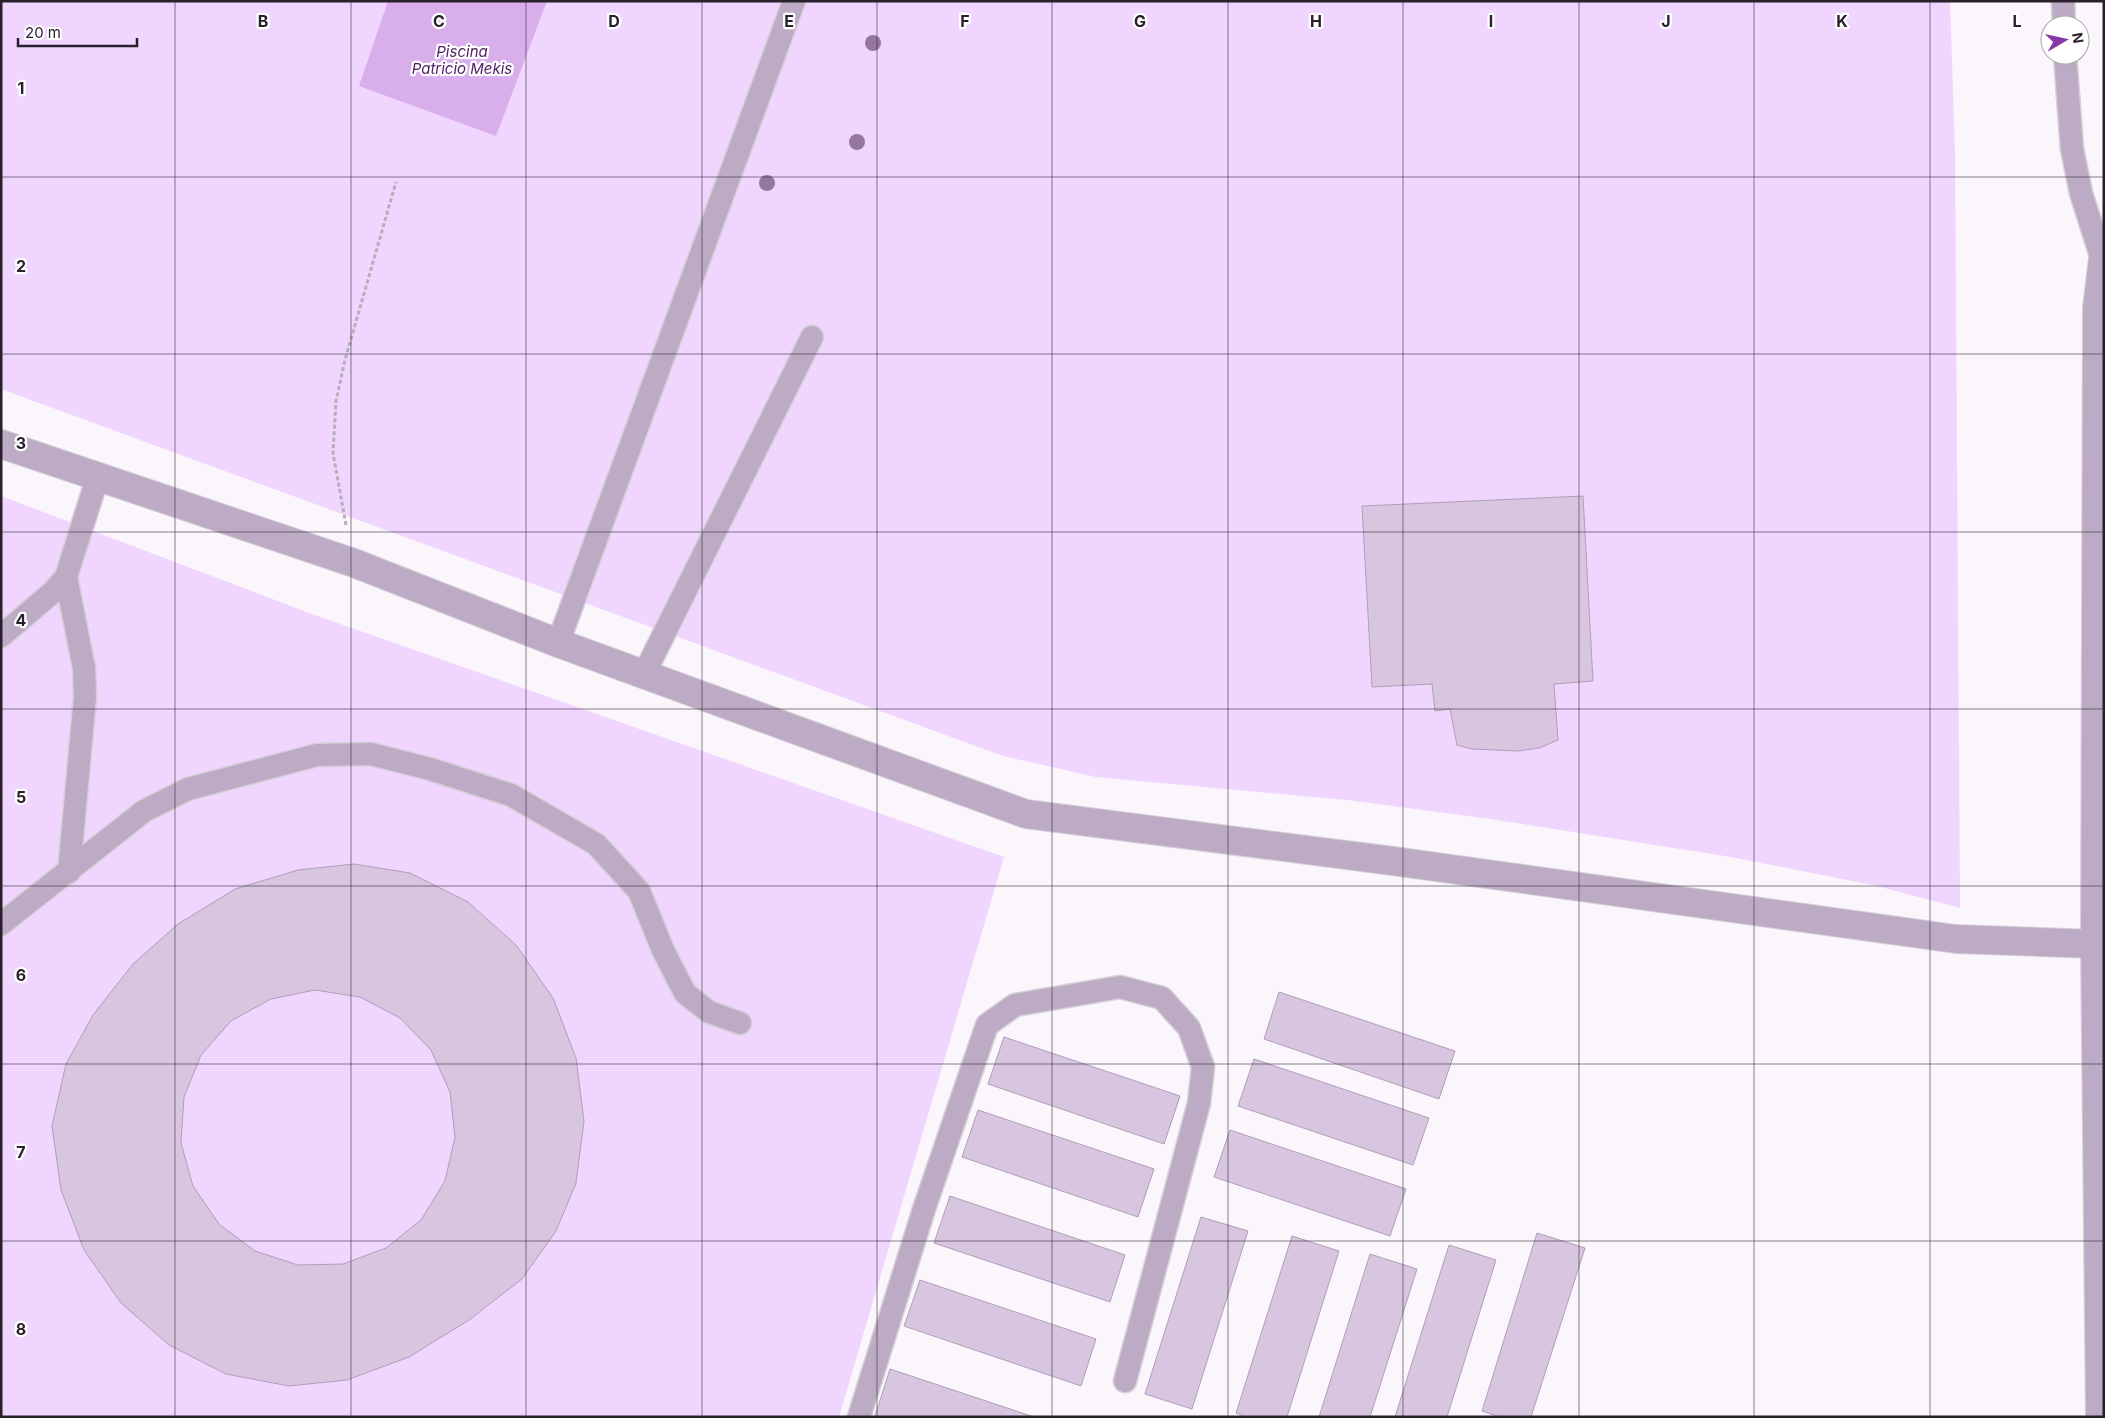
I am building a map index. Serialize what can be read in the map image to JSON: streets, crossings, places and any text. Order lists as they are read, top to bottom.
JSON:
{
  "water": ["Piscina Patricio Mekis"],
  "scale_bar": "20 m",
  "north": "right",
  "grid": {
    "columns": [
      "B",
      "C",
      "D",
      "E",
      "F",
      "G",
      "H",
      "I",
      "J",
      "K",
      "L"
    ],
    "rows": [
      "1",
      "2",
      "3",
      "4",
      "5",
      "6",
      "7",
      "8"
    ]
  }
}
